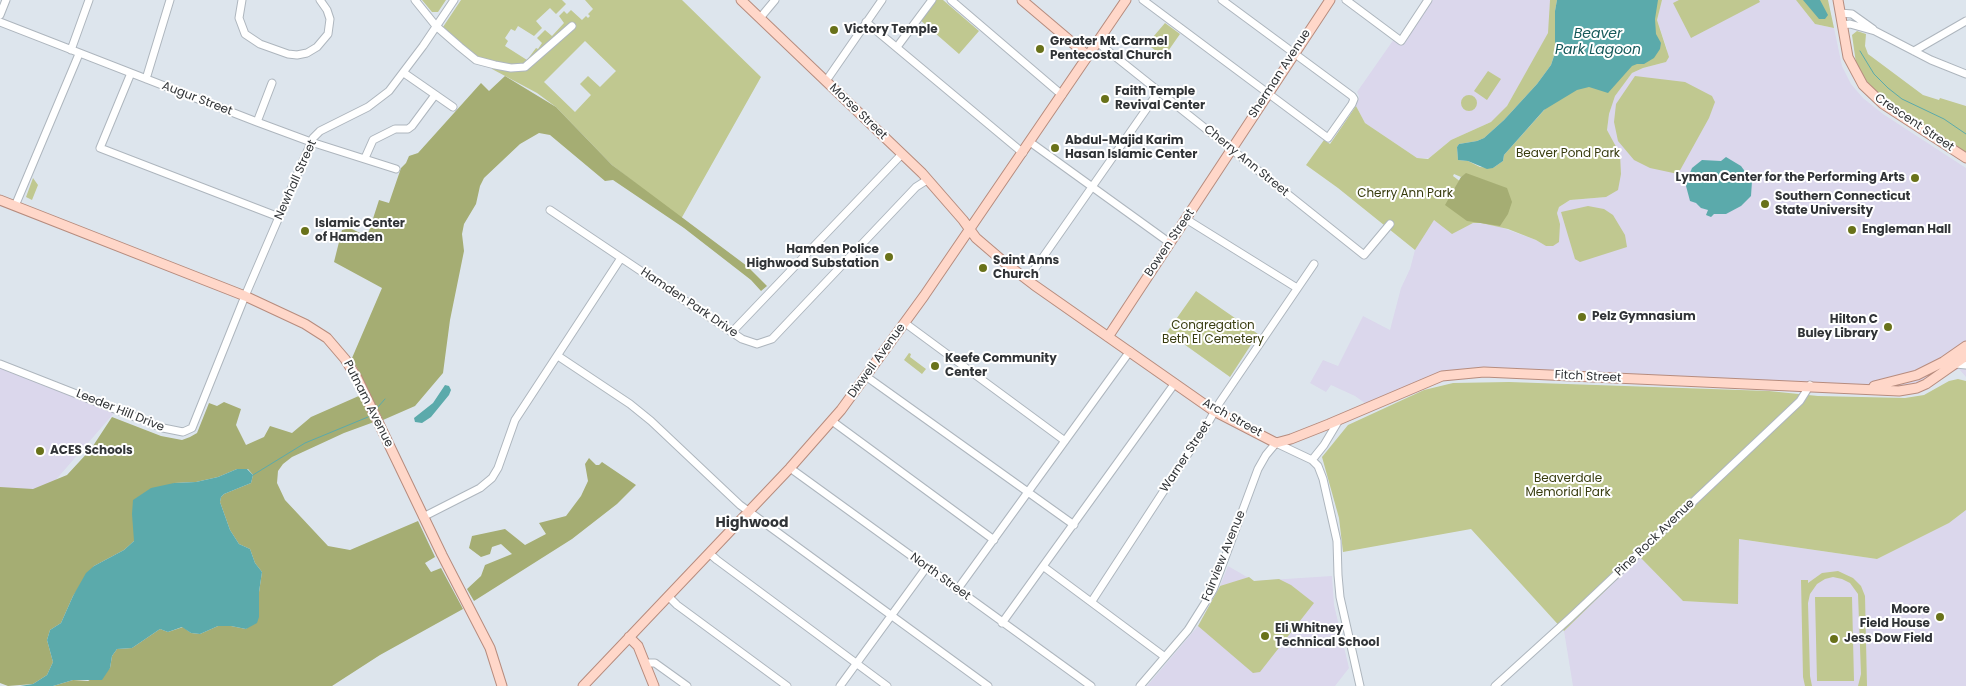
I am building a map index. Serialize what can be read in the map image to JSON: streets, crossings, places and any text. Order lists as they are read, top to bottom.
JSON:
{
  "streets": {
    "main road": [
      "Sherman Avenue",
      "Morse Street",
      "Crescent Street",
      "Bowen Street",
      "Dixwell Avenue",
      "Fitch Street",
      "Putnam Avenue",
      "Arch Street"
    ],
    "street": [
      "Augur Street",
      "Cherry Ann Street",
      "Newhall Street",
      "Hamden Park Drive",
      "Leeder Hill Drive",
      "Warner Street",
      "Pine Rock Avenue",
      "Fairview Avenue",
      "North Street"
    ]
  },
  "crossings": [
    ["Sherman Avenue", "Cherry Ann Street"],
    ["Sherman Avenue", "Bowen Street"],
    ["Augur Street", "Newhall Street"],
    ["Morse Street", "Hamden Park Drive"],
    ["Morse Street", "Dixwell Avenue"],
    ["Morse Street", "Arch Street"],
    ["Cherry Ann Street", "Bowen Street"],
    ["Cherry Ann Street", "Dixwell Avenue"],
    ["Newhall Street", "Putnam Avenue"],
    ["Newhall Street", "Leeder Hill Drive"],
    ["Bowen Street", "Arch Street"],
    ["Dixwell Avenue", "Arch Street"],
    ["Dixwell Avenue", "North Street"],
    ["Fitch Street", "Arch Street"],
    ["Fitch Street", "Pine Rock Avenue"],
    ["Fitch Street", "Fairview Avenue"],
    ["Putnam Avenue", "Leeder Hill Drive"],
    ["Arch Street", "Warner Street"],
    ["Arch Street", "Fairview Avenue"]
  ],
  "districts": ["Highwood"],
  "water": ["Beaver Park Lagoon"],
  "parks": [
    "Beaver Pond Park",
    "Cherry Ann Park",
    "Congregation Beth El Cemetery",
    "Beaverdale Memorial Park"
  ],
  "places": [
    "Victory Temple",
    "Greater Mt. Carmel Pentecostal Church",
    "Faith Temple Revival Center",
    "Abdul-Majid Karim Hasan Islamic Center",
    "Lyman Center for the Performing Arts",
    "Southern Connecticut State University",
    "Engleman Hall",
    "Islamic Center of Hamden",
    "Hamden Police Highwood Substation",
    "Saint Anns Church",
    "Pelz Gymnasium",
    "Hilton C Buley Library",
    "Keefe Community Center",
    "ACES Schools",
    "Moore Field House",
    "Eli Whitney Technical School",
    "Jess Dow Field"
  ]
}
